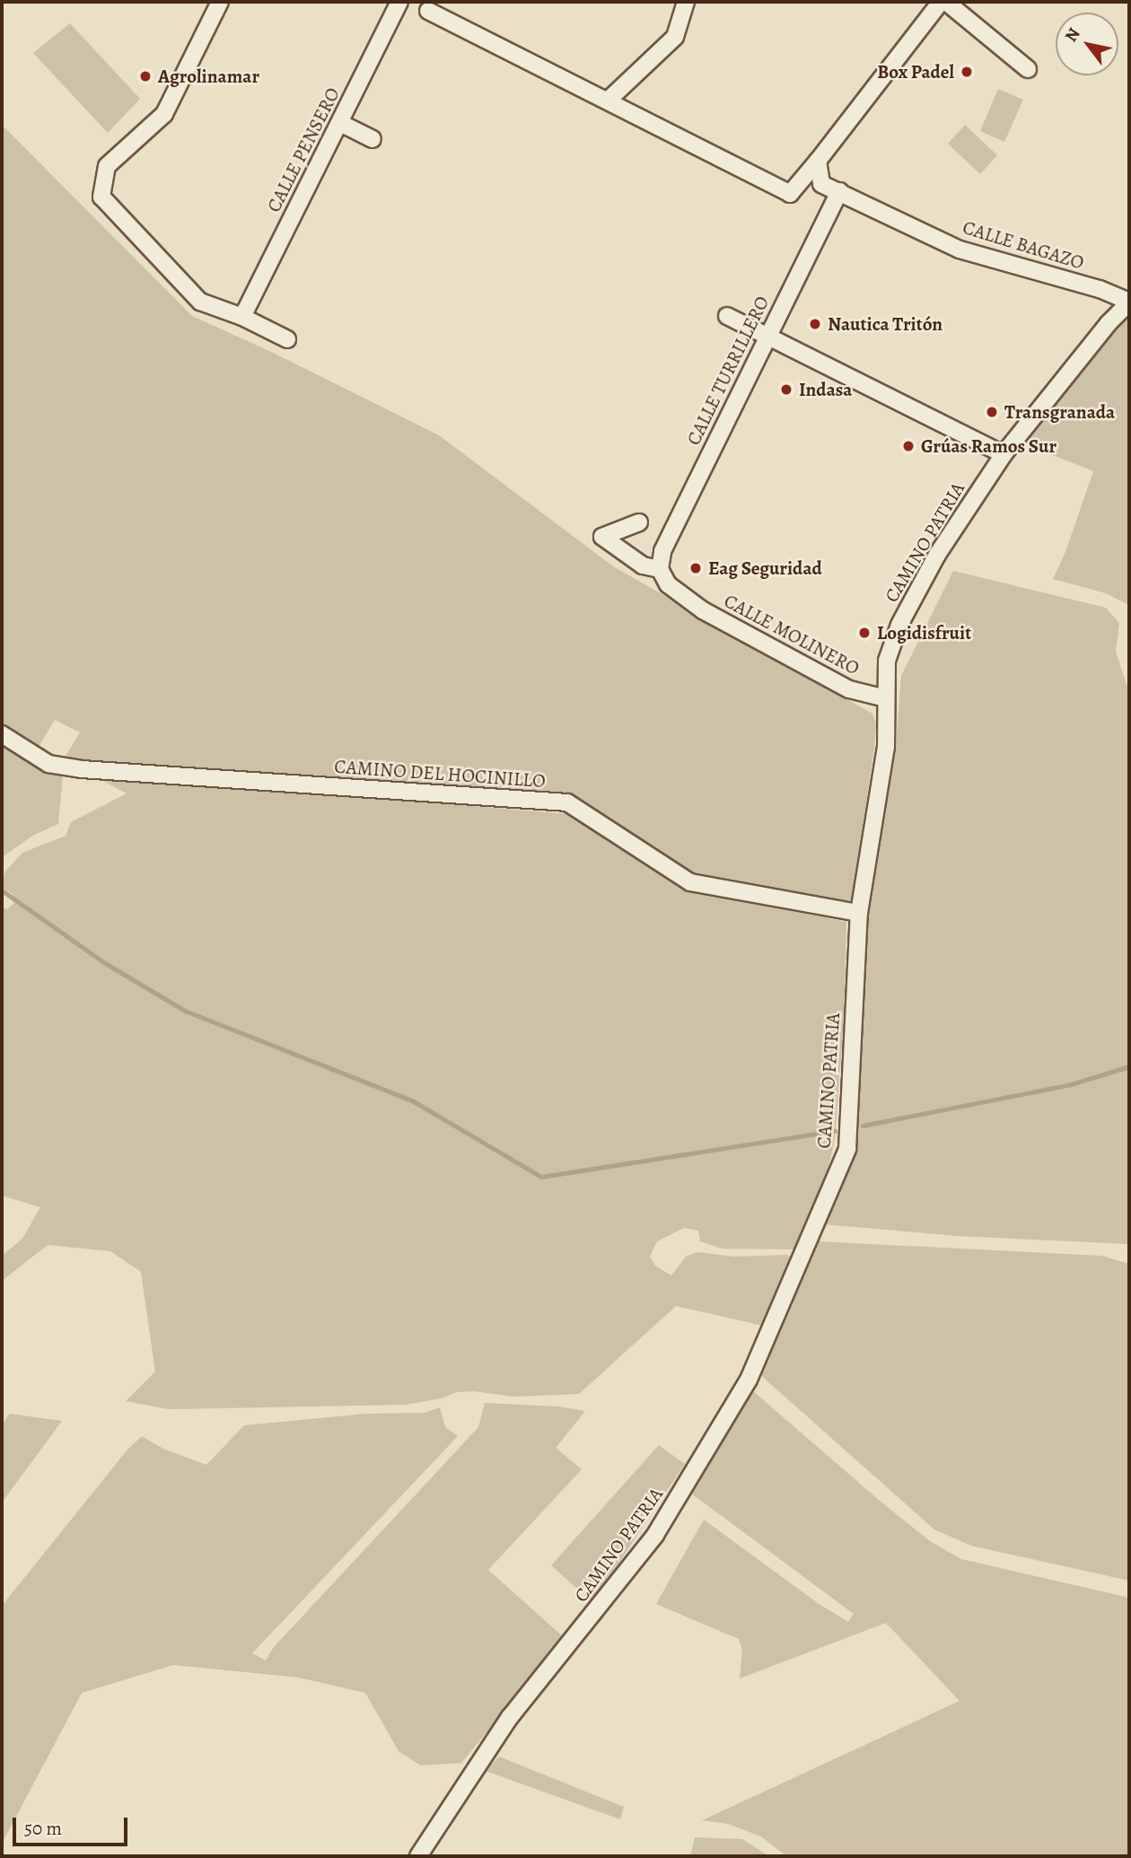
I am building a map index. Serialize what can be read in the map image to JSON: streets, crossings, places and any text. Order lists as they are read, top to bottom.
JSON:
{
  "streets": {
    "street": [
      "CALLE PENSERO",
      "CALLE BAGAZO",
      "CALLE TURRILLERO",
      "CAMINO PATRIA",
      "CALLE MOLINERO",
      "CAMINO DEL HOCINILLO"
    ]
  },
  "crossings": [
    ["CALLE BAGAZO", "CALLE TURRILLERO"],
    ["CALLE BAGAZO", "CAMINO PATRIA"],
    ["CALLE TURRILLERO", "CALLE MOLINERO"],
    ["CAMINO PATRIA", "CALLE MOLINERO"],
    ["CAMINO PATRIA", "CAMINO DEL HOCINILLO"]
  ],
  "places": [
    "Box Padel",
    "Agrolinamar",
    "Nautica Tritón",
    "Indasa",
    "Transgranada",
    "Grúas Ramos Sur",
    "Eag Seguridad",
    "Logidisfruit"
  ],
  "scale_bar": "50 m",
  "north": "top left"
}
